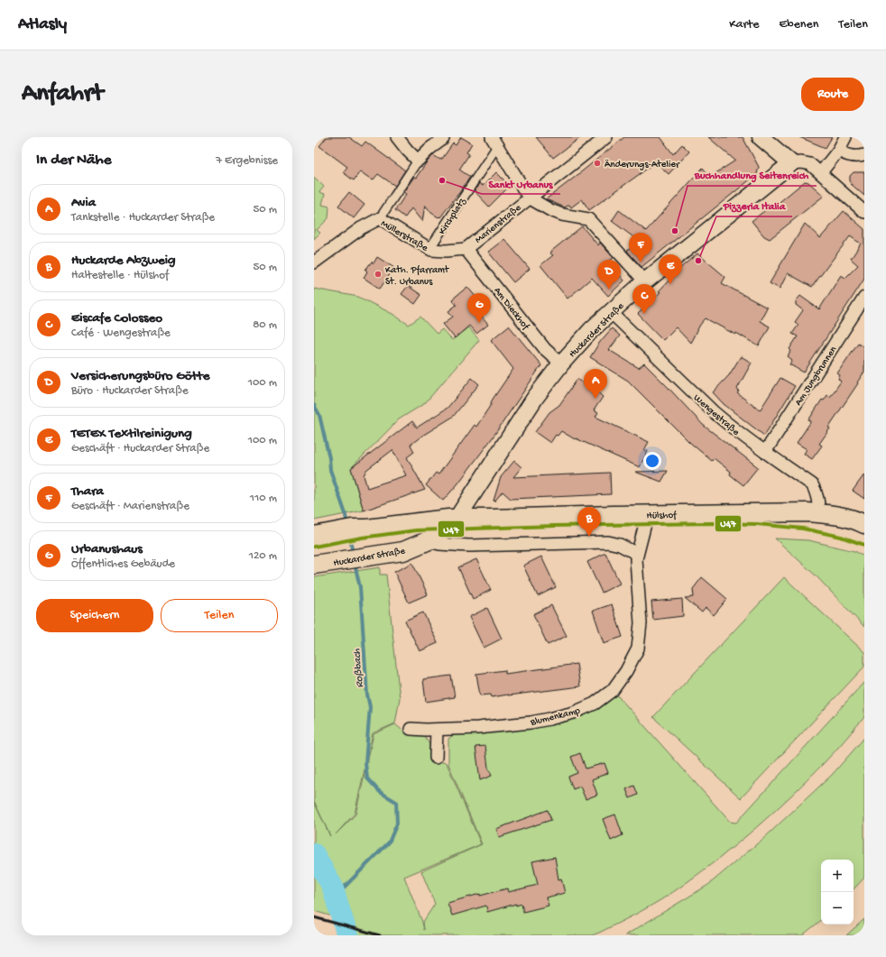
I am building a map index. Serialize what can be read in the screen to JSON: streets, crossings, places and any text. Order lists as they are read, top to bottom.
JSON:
{
  "streets": {
    "main road": ["Huckarder Straße", "Hülshof"],
    "street": [
      "Kirchplatz",
      "Marienstraße",
      "Müllerstraße",
      "Am Dieckhof",
      "Am Jungbrunnen",
      "Wengestraße",
      "Blumenkamp"
    ]
  },
  "crossings": [
    ["Kirchplatz", "Marienstraße"],
    ["Kirchplatz", "Müllerstraße"],
    ["Marienstraße", "Müllerstraße"],
    ["Marienstraße", "Am Dieckhof"],
    ["Marienstraße", "Huckarder Straße"],
    ["Müllerstraße", "Am Dieckhof"],
    ["Am Dieckhof", "Huckarder Straße"],
    ["Huckarder Straße", "Wengestraße"],
    ["Huckarder Straße", "Hülshof"],
    ["Am Jungbrunnen", "Wengestraße"],
    ["Wengestraße", "Hülshof"],
    ["Hülshof", "Blumenkamp"]
  ],
  "water": ["Roßbach"],
  "places": [
    "Änderungs-Atelier",
    "Sankt Urbanus",
    "Buchhandlung Seitenreich",
    "Pizzeria Italia",
    "Kath. Pfarramt St. Urbanus"
  ],
  "lines": ["transit line U47"],
  "page": {
    "header": "Atlasly",
    "nav": ["Karte", "Ebenen", "Teilen"],
    "buttons": [
      "Route",
      ["Speichern", "Teilen"]
    ],
    "title": "Anfahrt",
    "heading": ["In der Nähe", "7 Ergebnisse"],
    "list": [
      {
        "mark": "A",
        "name": "Avia",
        "note": "Tankstelle · Huckarder Straße",
        "value": "50 m"
      },
      {
        "mark": "B",
        "name": "Huckarde Abzweig",
        "note": "Haltestelle · Hülshof",
        "value": "50 m"
      },
      {
        "mark": "C",
        "name": "Eiscafe Colosseo",
        "note": "Café · Wengestraße",
        "value": "80 m"
      },
      {
        "mark": "D",
        "name": "Versicherungsbüro Götte",
        "note": "Büro · Huckarder Straße",
        "value": "100 m"
      },
      {
        "mark": "E",
        "name": "TETEX Textilreinigung",
        "note": "Geschäft · Huckarder Straße",
        "value": "100 m"
      },
      {
        "mark": "F",
        "name": "Thara",
        "note": "Geschäft · Marienstraße",
        "value": "110 m"
      },
      {
        "mark": "G",
        "name": "Urbanushaus",
        "note": "Öffentliches Gebäude",
        "value": "120 m"
      }
    ],
    "pins": [
      "F",
      "E",
      "D",
      "C",
      "G",
      "A",
      "B"
    ],
    "map_buttons": ["+", "−"]
  }
}
